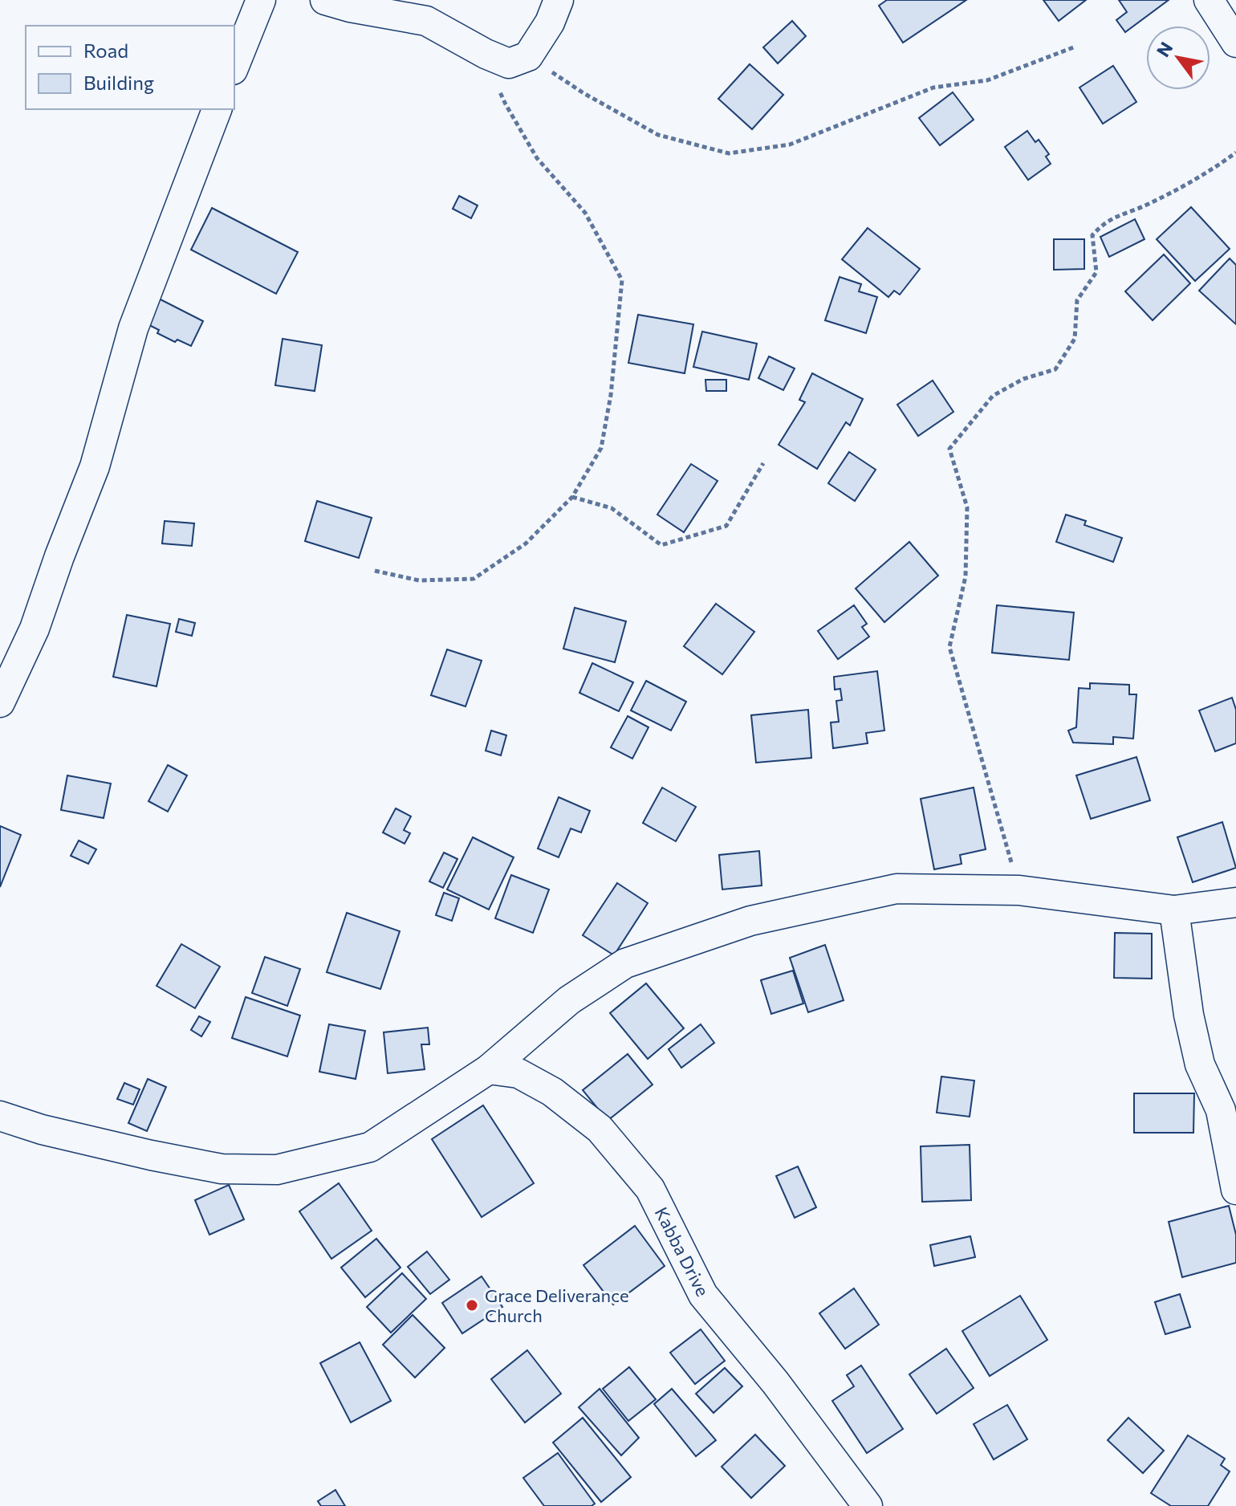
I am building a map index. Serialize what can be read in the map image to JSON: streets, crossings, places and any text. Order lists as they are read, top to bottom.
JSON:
{
  "streets": {
    "street": ["Kabba Drive"]
  },
  "places": ["Grace Deliverance Church"],
  "legend": ["Road", "Building"],
  "north": "top left"
}
